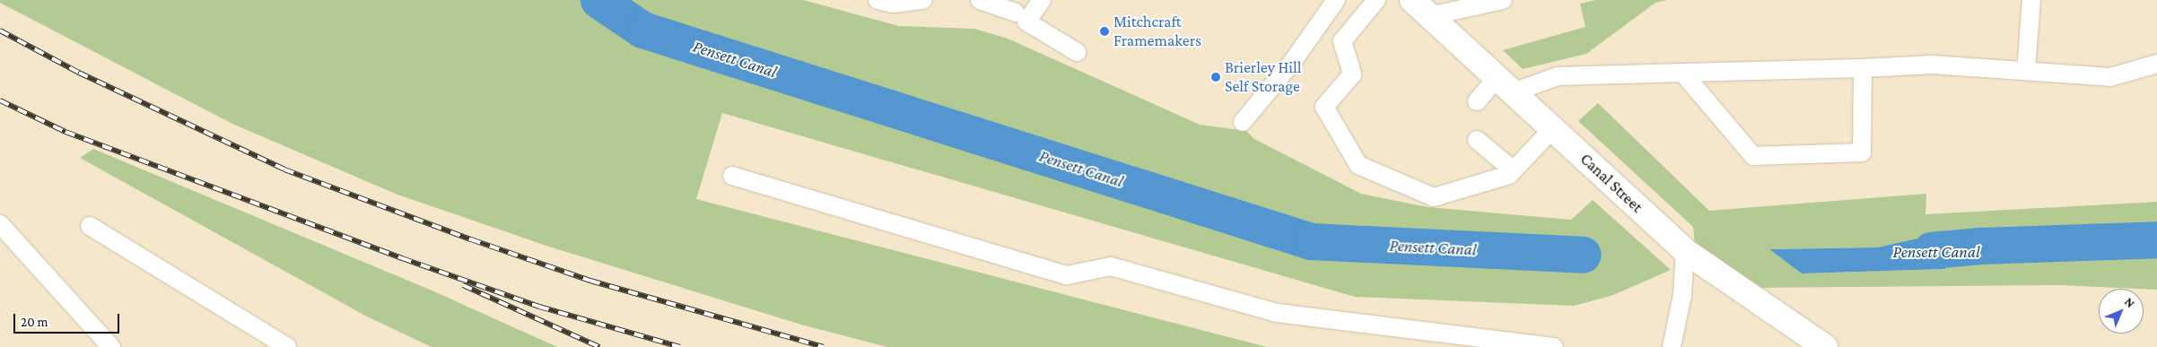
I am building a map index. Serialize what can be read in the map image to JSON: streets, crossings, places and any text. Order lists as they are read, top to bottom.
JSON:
{
  "streets": {
    "street": ["Canal Street"]
  },
  "water": ["Pensett Canal"],
  "places": ["Mitchcraft Framemakers", "Brierley Hill Self Storage"],
  "scale_bar": "20 m",
  "north": "top right"
}
